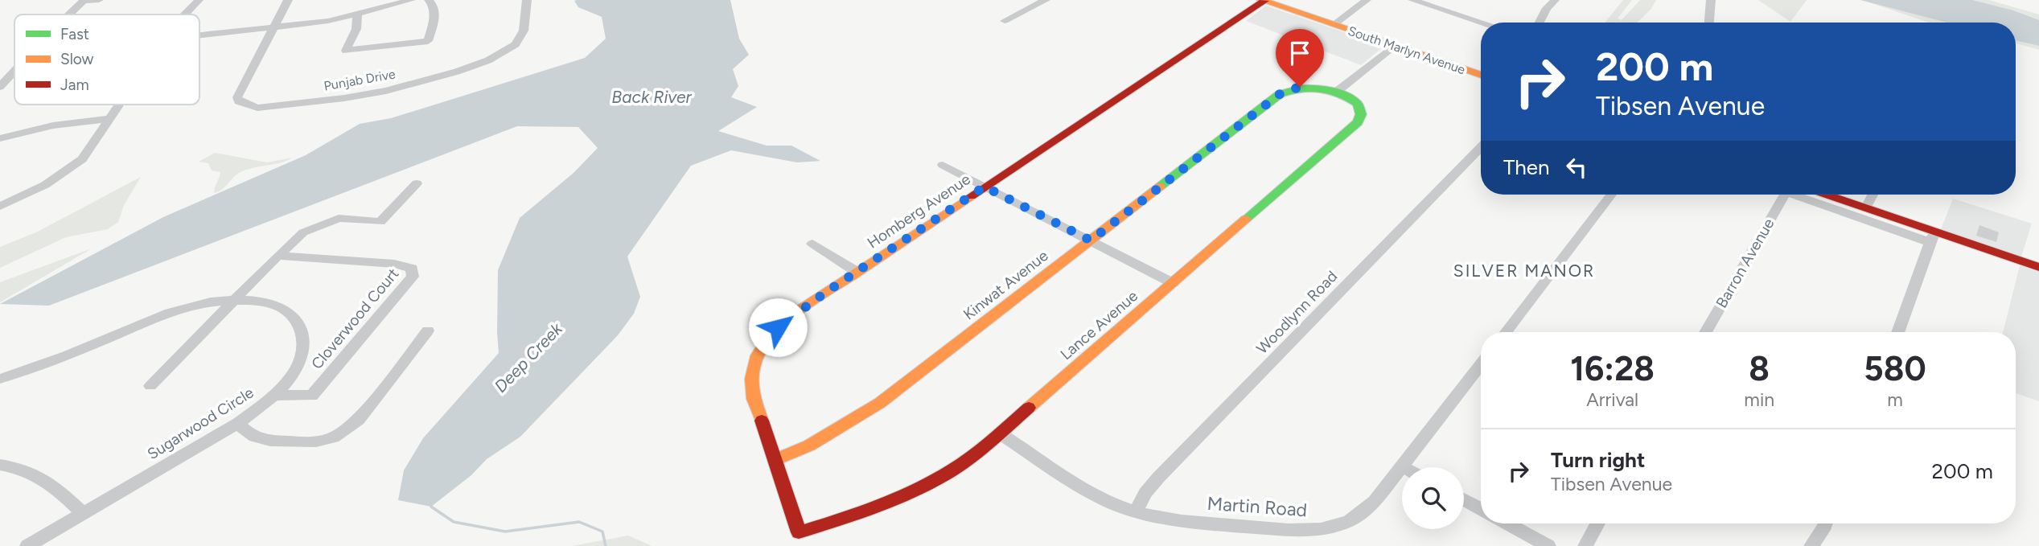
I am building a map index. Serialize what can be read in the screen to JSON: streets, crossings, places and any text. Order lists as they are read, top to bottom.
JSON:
{
  "streets": {
    "street": [
      "South Marlyn Avenue",
      "Punjab Drive",
      "Homberg Avenue",
      "Barron Avenue",
      "Kinwat Avenue",
      "Woodlynn Road",
      "Cloverwood Court",
      "Lance Avenue",
      "Sugarwood Circle",
      "Martin Road"
    ]
  },
  "crossings": [
    ["South Marlyn Avenue", "Homberg Avenue"],
    ["Homberg Avenue", "Kinwat Avenue"],
    ["Homberg Avenue", "Lance Avenue"],
    ["Kinwat Avenue", "Lance Avenue"],
    ["Woodlynn Road", "Martin Road"],
    ["Cloverwood Court", "Sugarwood Circle"],
    ["Lance Avenue", "Martin Road"]
  ],
  "districts": ["SILVER MANOR"],
  "water": ["Back River", "Deep Creek"],
  "legend": ["Fast", "Slow", "Jam"],
  "page": {
    "turn": ["200 m", "Tibsen Avenue"],
    "then": "Then",
    "eta": [
      "16:28",
      "Arrival",
      "8",
      "min",
      "580",
      "m"
    ],
    "list": [
      {
        "name": "Turn right",
        "note": "Tibsen Avenue",
        "value": "200 m"
      }
    ]
  }
}
